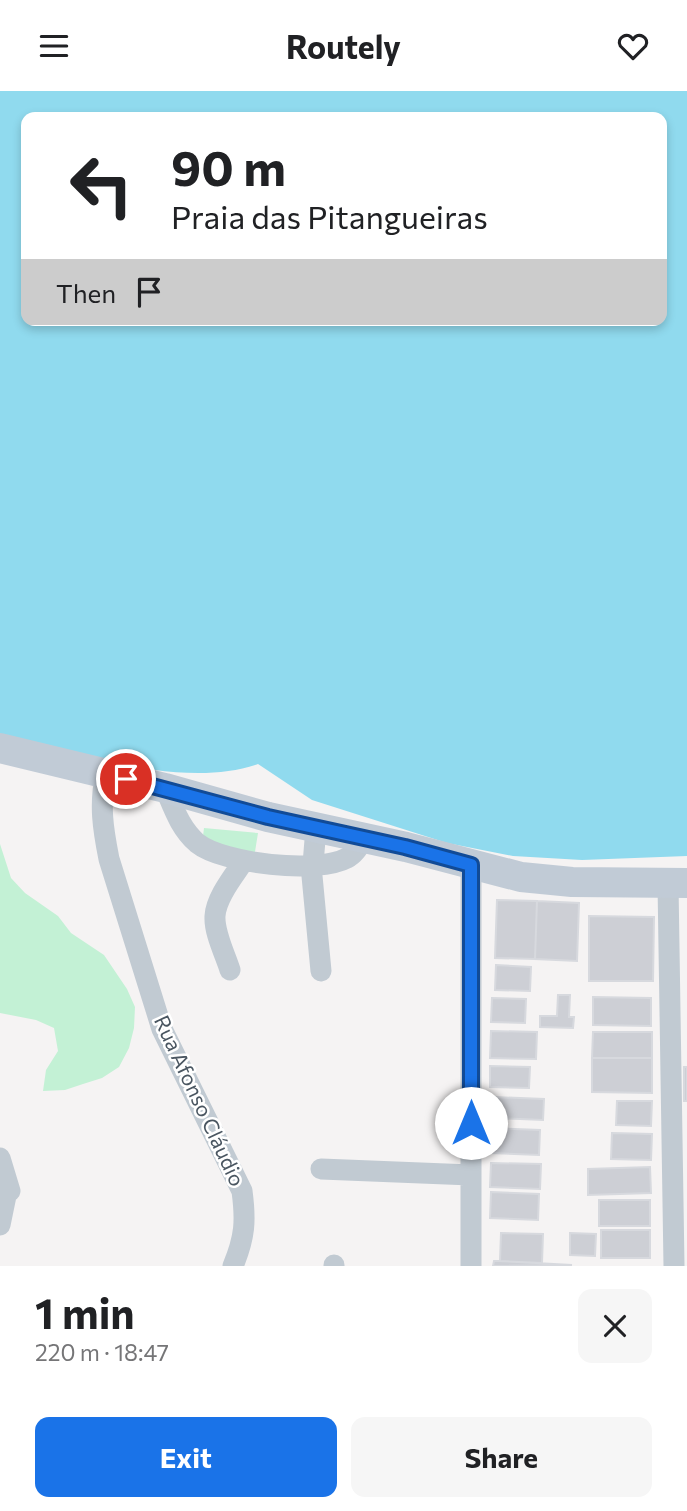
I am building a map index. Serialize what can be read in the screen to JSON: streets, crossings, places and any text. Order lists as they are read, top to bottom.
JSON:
{
  "streets": {
    "street": ["Rua Afonso Cláudio"]
  },
  "page": {
    "header": "Routely",
    "turn": ["90 m", "Praia das Pitangueiras"],
    "then": "Then",
    "heading": ["1 min", "220 m · 18:47"],
    "buttons": ["Exit", "Share"]
  }
}
